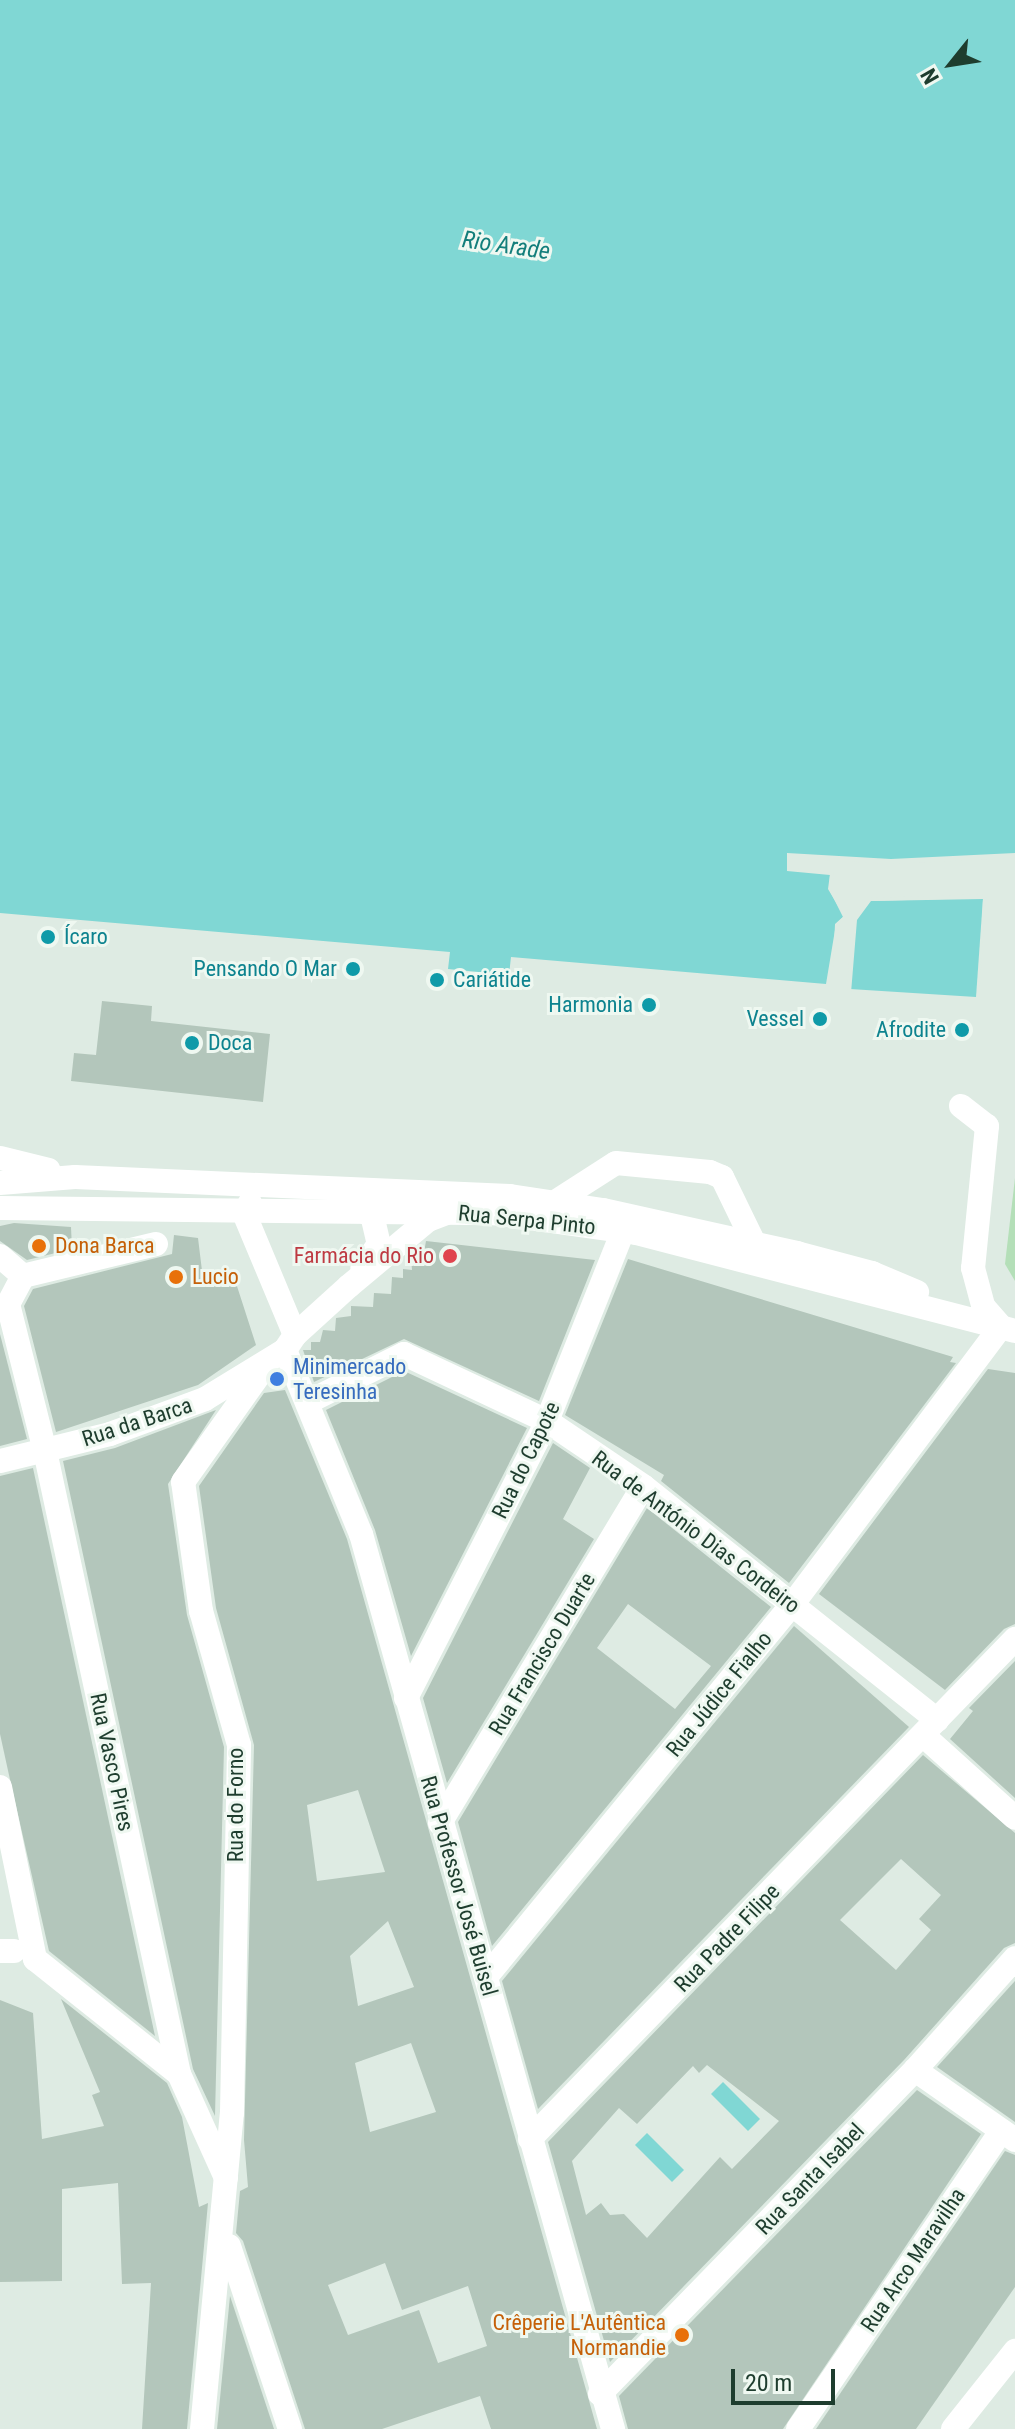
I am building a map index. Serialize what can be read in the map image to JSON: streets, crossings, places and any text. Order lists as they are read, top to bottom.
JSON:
{
  "streets": {
    "street": [
      "Rua Serpa Pinto",
      "Rua da Barca",
      "Rua do Capote",
      "Rua de António Dias Cordeiro",
      "Rua Francisco Duarte",
      "Rua Júdice Fialho",
      "Rua Vasco Pires",
      "Rua do Forno",
      "Rua Professor José Buisel",
      "Rua Padre Filipe",
      "Rua Santa Isabel",
      "Rua Arco Maravilha"
    ]
  },
  "crossings": [
    ["Rua Serpa Pinto", "Rua do Capote"],
    ["Rua Serpa Pinto", "Rua Júdice Fialho"],
    ["Rua Serpa Pinto", "Rua Professor José Buisel"],
    ["Rua da Barca", "Rua Vasco Pires"],
    ["Rua da Barca", "Rua do Forno"],
    ["Rua da Barca", "Rua Professor José Buisel"],
    ["Rua do Capote", "Rua de António Dias Cordeiro"],
    ["Rua do Capote", "Rua Professor José Buisel"],
    ["Rua de António Dias Cordeiro", "Rua Francisco Duarte"],
    ["Rua de António Dias Cordeiro", "Rua Júdice Fialho"],
    ["Rua de António Dias Cordeiro", "Rua Professor José Buisel"],
    ["Rua de António Dias Cordeiro", "Rua Padre Filipe"],
    ["Rua Francisco Duarte", "Rua Professor José Buisel"],
    ["Rua Júdice Fialho", "Rua Professor José Buisel"],
    ["Rua do Forno", "Rua Professor José Buisel"],
    ["Rua Professor José Buisel", "Rua Padre Filipe"],
    ["Rua Professor José Buisel", "Rua Santa Isabel"]
  ],
  "water": ["Rio Arade"],
  "places": [
    "Ícaro",
    "Pensando O Mar",
    "Cariátide",
    "Harmonia",
    "Vessel",
    "Afrodite",
    "Doca",
    "Dona Barca",
    "Farmácia do Rio",
    "Lucio",
    "Minimercado Teresinha",
    "Crêperie L'Autêntica Normandie"
  ],
  "scale_bar": "20 m",
  "north": "bottom left"
}
